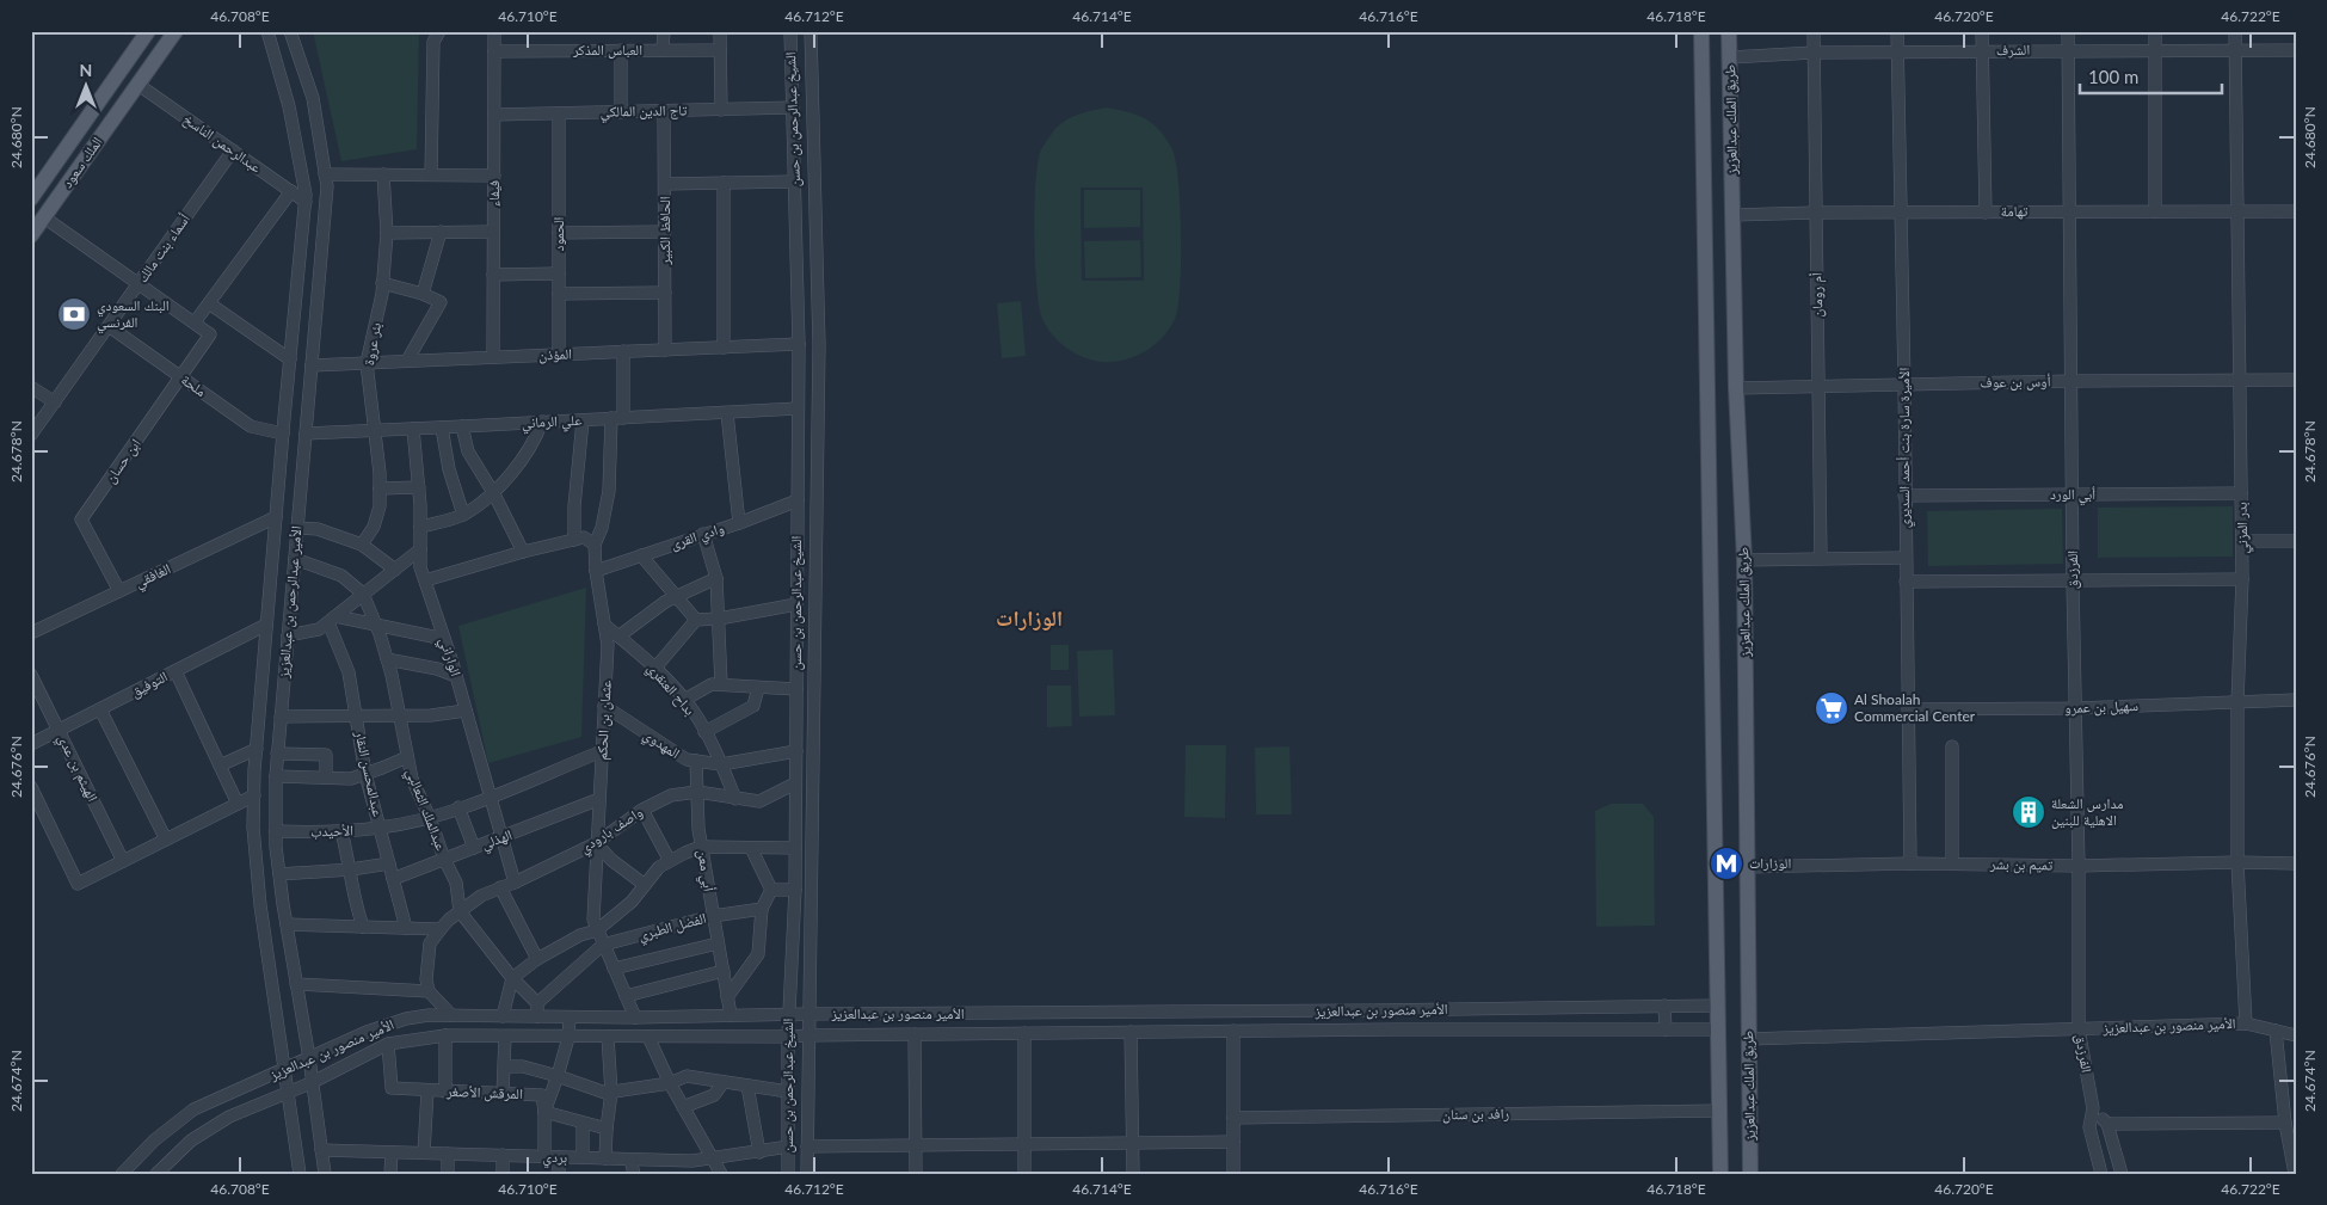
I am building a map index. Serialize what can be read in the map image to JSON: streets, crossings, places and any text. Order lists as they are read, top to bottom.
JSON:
{
  "streets": {
    "main road": ["طريق الملك عبدالعزيز", "الملك سعود"],
    "street": [
      "العباس المذكر",
      "الشرف",
      "تاج الدين المالكي",
      "الشيخ عبدالرحمن بن حسن",
      "عبدالرحمن الناسخ",
      "فيفاء",
      "تهامة",
      "الحافظ الكبير",
      "الحمود",
      "أسماء بنت مالك",
      "أم رومان",
      "بئر عروة",
      "المؤذن",
      "أوس بن عوف",
      "ملحة",
      "علي الرماني",
      "الأميرة سارة بنت أحمد السديري",
      "ابن حسان",
      "أبي الورد",
      "بدر المزني",
      "وادي القرى",
      "الفرزدق",
      "الغافقي",
      "الأمير عبدالرحمن بن عبدالعزيز",
      "الواراني",
      "التوفيق",
      "بداح العنقري",
      "سهيل بن عمرو",
      "عثمان بن الحكم",
      "المهدوي",
      "الهيثم بن عدي",
      "عبدالمحسن النقار",
      "عبدالملك الثعالبي",
      "واصف بارودي",
      "الأحيدب",
      "الهذلي",
      "تميم بن بشر",
      "أبي معن",
      "الفضل الطبري",
      "الأمير منصور بن عبدالعزيز",
      "المرقش الأصغر",
      "رافد بن سنان",
      "بردي"
    ]
  },
  "crossings": [
    ["العباس المذكر", "فيفاء"],
    ["الشرف", "طريق الملك عبدالعزيز"],
    ["الشرف", "أم رومان"],
    ["الشرف", "الأميرة سارة بنت أحمد السديري"],
    ["الشرف", "بدر المزني"],
    ["الشرف", "الفرزدق"],
    ["تاج الدين المالكي", "الشيخ عبدالرحمن بن حسن"],
    ["تاج الدين المالكي", "فيفاء"],
    ["تاج الدين المالكي", "الحافظ الكبير"],
    ["تاج الدين المالكي", "الحمود"],
    ["الشيخ عبدالرحمن بن حسن", "المؤذن"],
    ["الشيخ عبدالرحمن بن حسن", "علي الرماني"],
    ["الشيخ عبدالرحمن بن حسن", "وادي القرى"],
    ["الشيخ عبدالرحمن بن حسن", "المهدوي"],
    ["الشيخ عبدالرحمن بن حسن", "واصف بارودي"],
    ["الشيخ عبدالرحمن بن حسن", "الأمير منصور بن عبدالعزيز"],
    ["الشيخ عبدالرحمن بن حسن", "بردي"],
    ["طريق الملك عبدالعزيز", "تهامة"],
    ["طريق الملك عبدالعزيز", "أوس بن عوف"],
    ["طريق الملك عبدالعزيز", "تميم بن بشر"],
    ["طريق الملك عبدالعزيز", "الأمير منصور بن عبدالعزيز"],
    ["طريق الملك عبدالعزيز", "رافد بن سنان"],
    ["عبدالرحمن الناسخ", "الملك سعود"],
    ["عبدالرحمن الناسخ", "أسماء بنت مالك"],
    ["عبدالرحمن الناسخ", "الأمير عبدالرحمن بن عبدالعزيز"],
    ["فيفاء", "المؤذن"],
    ["تهامة", "أم رومان"],
    ["تهامة", "الأميرة سارة بنت أحمد السديري"],
    ["تهامة", "بدر المزني"],
    ["تهامة", "الفرزدق"],
    ["الحافظ الكبير", "المؤذن"],
    ["الحمود", "المؤذن"],
    ["أسماء بنت مالك", "ملحة"],
    ["أم رومان", "أوس بن عوف"],
    ["بئر عروة", "المؤذن"],
    ["بئر عروة", "علي الرماني"],
    ["المؤذن", "الأمير عبدالرحمن بن عبدالعزيز"],
    ["المؤذن", "عثمان بن الحكم"],
    ["أوس بن عوف", "الأميرة سارة بنت أحمد السديري"],
    ["أوس بن عوف", "بدر المزني"],
    ["أوس بن عوف", "الفرزدق"],
    ["ملحة", "ابن حسان"],
    ["ملحة", "الأمير عبدالرحمن بن عبدالعزيز"],
    ["علي الرماني", "الأمير عبدالرحمن بن عبدالعزيز"],
    ["علي الرماني", "الواراني"],
    ["علي الرماني", "عثمان بن الحكم"],
    ["الأميرة سارة بنت أحمد السديري", "أبي الورد"],
    ["الأميرة سارة بنت أحمد السديري", "سهيل بن عمرو"],
    ["الأميرة سارة بنت أحمد السديري", "تميم بن بشر"],
    ["ابن حسان", "الغافقي"],
    ["أبي الورد", "بدر المزني"],
    ["أبي الورد", "الفرزدق"],
    ["بدر المزني", "سهيل بن عمرو"],
    ["بدر المزني", "تميم بن بشر"],
    ["بدر المزني", "الأمير منصور بن عبدالعزيز"],
    ["وادي القرى", "عثمان بن الحكم"],
    ["الفرزدق", "سهيل بن عمرو"],
    ["الفرزدق", "تميم بن بشر"],
    ["الفرزدق", "الأمير منصور بن عبدالعزيز"],
    ["الغافقي", "الأمير عبدالرحمن بن عبدالعزيز"],
    ["الأمير عبدالرحمن بن عبدالعزيز", "التوفيق"],
    ["الأمير عبدالرحمن بن عبدالعزيز", "عبدالملك الثعالبي"],
    ["الأمير عبدالرحمن بن عبدالعزيز", "الأحيدب"],
    ["الأمير عبدالرحمن بن عبدالعزيز", "الأمير منصور بن عبدالعزيز"],
    ["الأمير عبدالرحمن بن عبدالعزيز", "بردي"],
    ["الواراني", "واصف بارودي"],
    ["الواراني", "الأحيدب"],
    ["الواراني", "الهذلي"],
    ["التوفيق", "الهيثم بن عدي"],
    ["بداح العنقري", "عثمان بن الحكم"],
    ["بداح العنقري", "المهدوي"],
    ["بداح العنقري", "واصف بارودي"],
    ["عثمان بن الحكم", "المهدوي"],
    ["عثمان بن الحكم", "واصف بارودي"],
    ["عثمان بن الحكم", "الأحيدب"],
    ["عثمان بن الحكم", "الهذلي"],
    ["عثمان بن الحكم", "الفضل الطبري"],
    ["عثمان بن الحكم", "الأمير منصور بن عبدالعزيز"],
    ["المهدوي", "أبي معن"],
    ["عبدالمحسن النقار", "الأحيدب"],
    ["عبدالمحسن النقار", "الهذلي"],
    ["عبدالملك الثعالبي", "واصف بارودي"],
    ["عبدالملك الثعالبي", "الأحيدب"],
    ["عبدالملك الثعالبي", "الهذلي"],
    ["واصف بارودي", "أبي معن"],
    ["أبي معن", "الفضل الطبري"],
    ["أبي معن", "الأمير منصور بن عبدالعزيز"],
    ["الأمير منصور بن عبدالعزيز", "المرقش الأصغر"]
  ],
  "districts": ["الوزارات"],
  "places": {
    "bank": ["البنك السعودي الفرنسي"],
    "supermarket": ["Al Shoalah Commercial Center"],
    "building": ["مدارس الشعلة الاهلية للبنين"],
    "metro station": ["الوزارات"]
  },
  "scale_bar": "100 m",
  "north": "top",
  "coordinates": [
    "46.708°E",
    "46.710°E",
    "46.712°E",
    "46.714°E",
    "46.716°E",
    "46.718°E",
    "46.720°E",
    "46.722°E",
    "24.680°N",
    "24.678°N",
    "24.676°N",
    "24.674°N"
  ]
}
